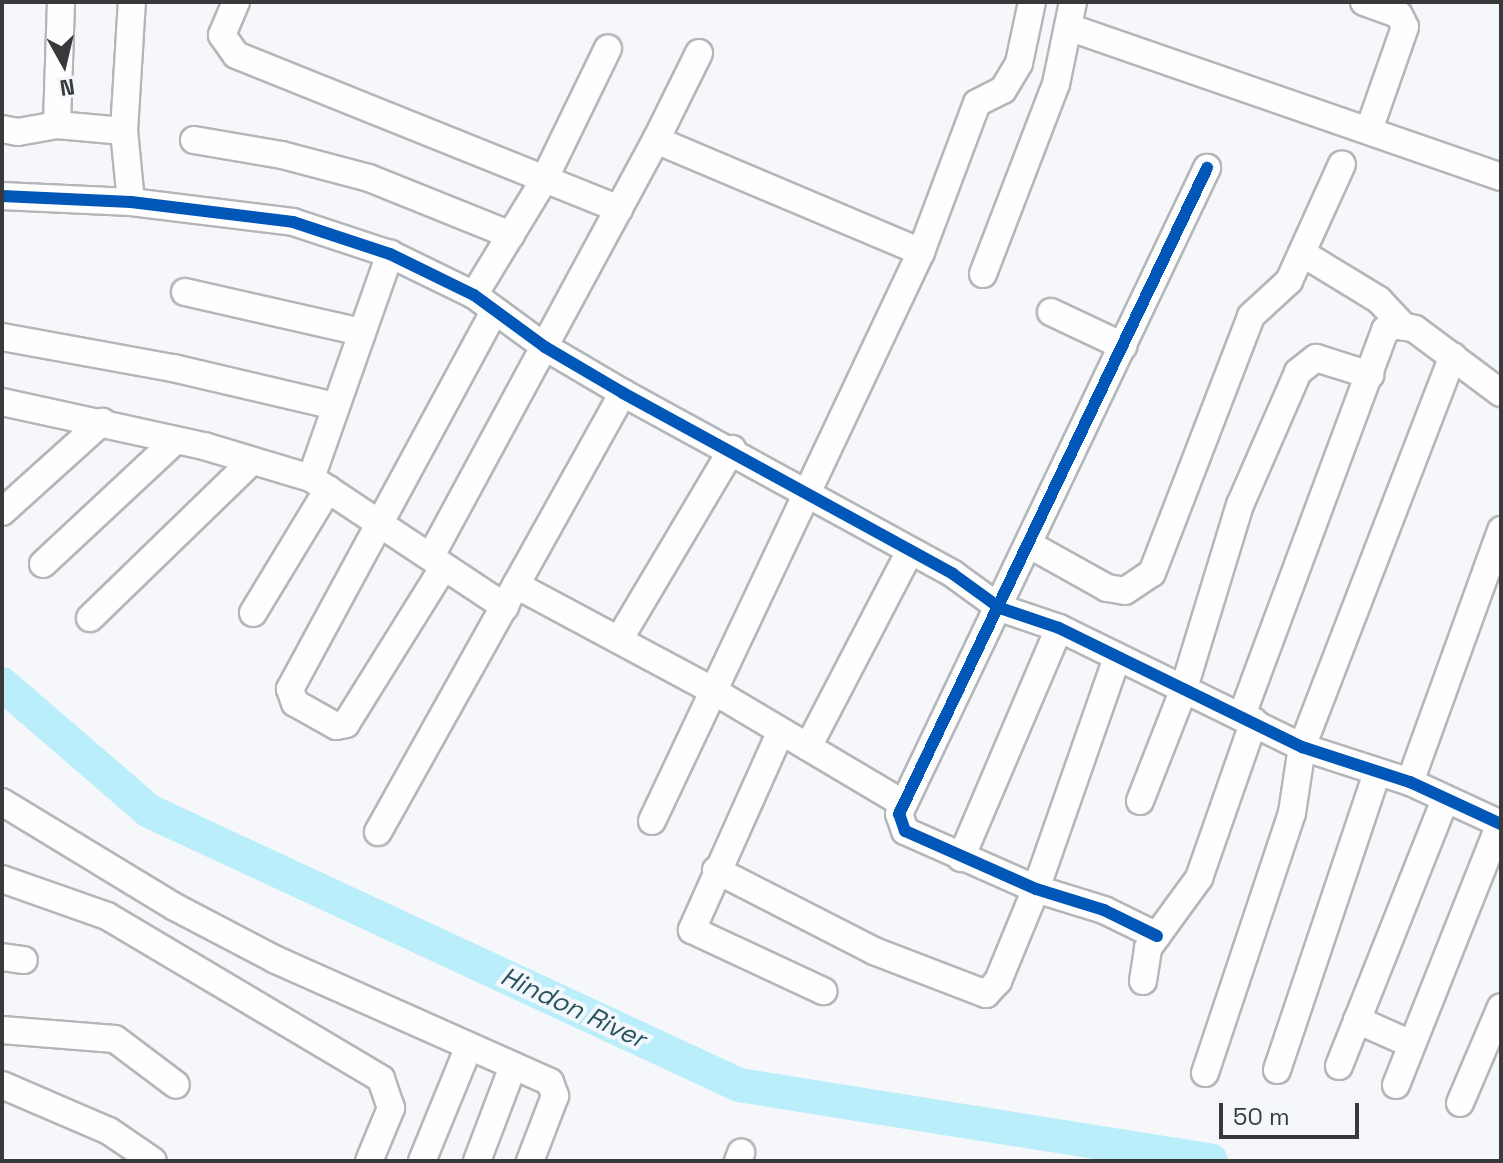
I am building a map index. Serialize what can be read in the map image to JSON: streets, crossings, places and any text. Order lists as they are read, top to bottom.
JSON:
{
  "water": ["Hindon River"],
  "scale_bar": "50 m",
  "north": "bottom"
}
